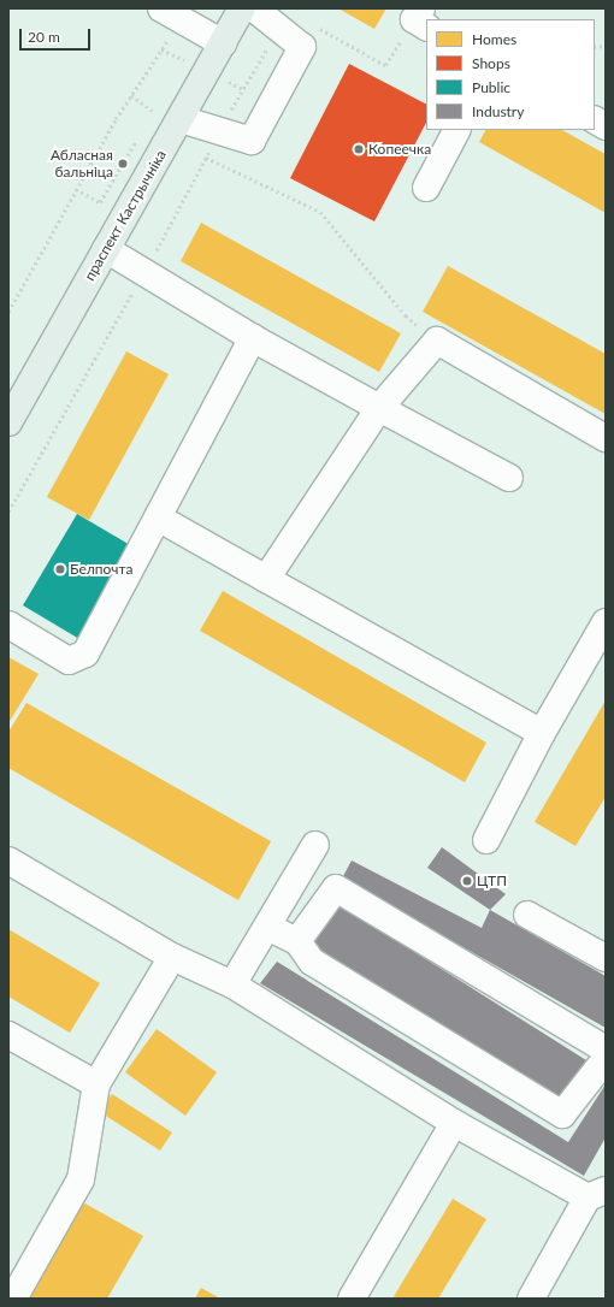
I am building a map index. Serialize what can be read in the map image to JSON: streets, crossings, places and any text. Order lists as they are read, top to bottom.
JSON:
{
  "streets": {
    "main road": ["праспект Кастрычніка"]
  },
  "places": [
    "Копеечка",
    "Абласная бальніца",
    "Белпочта",
    "ЦТП"
  ],
  "legend": [
    "Homes",
    "Shops",
    "Public",
    "Industry"
  ],
  "scale_bar": "20 m"
}
